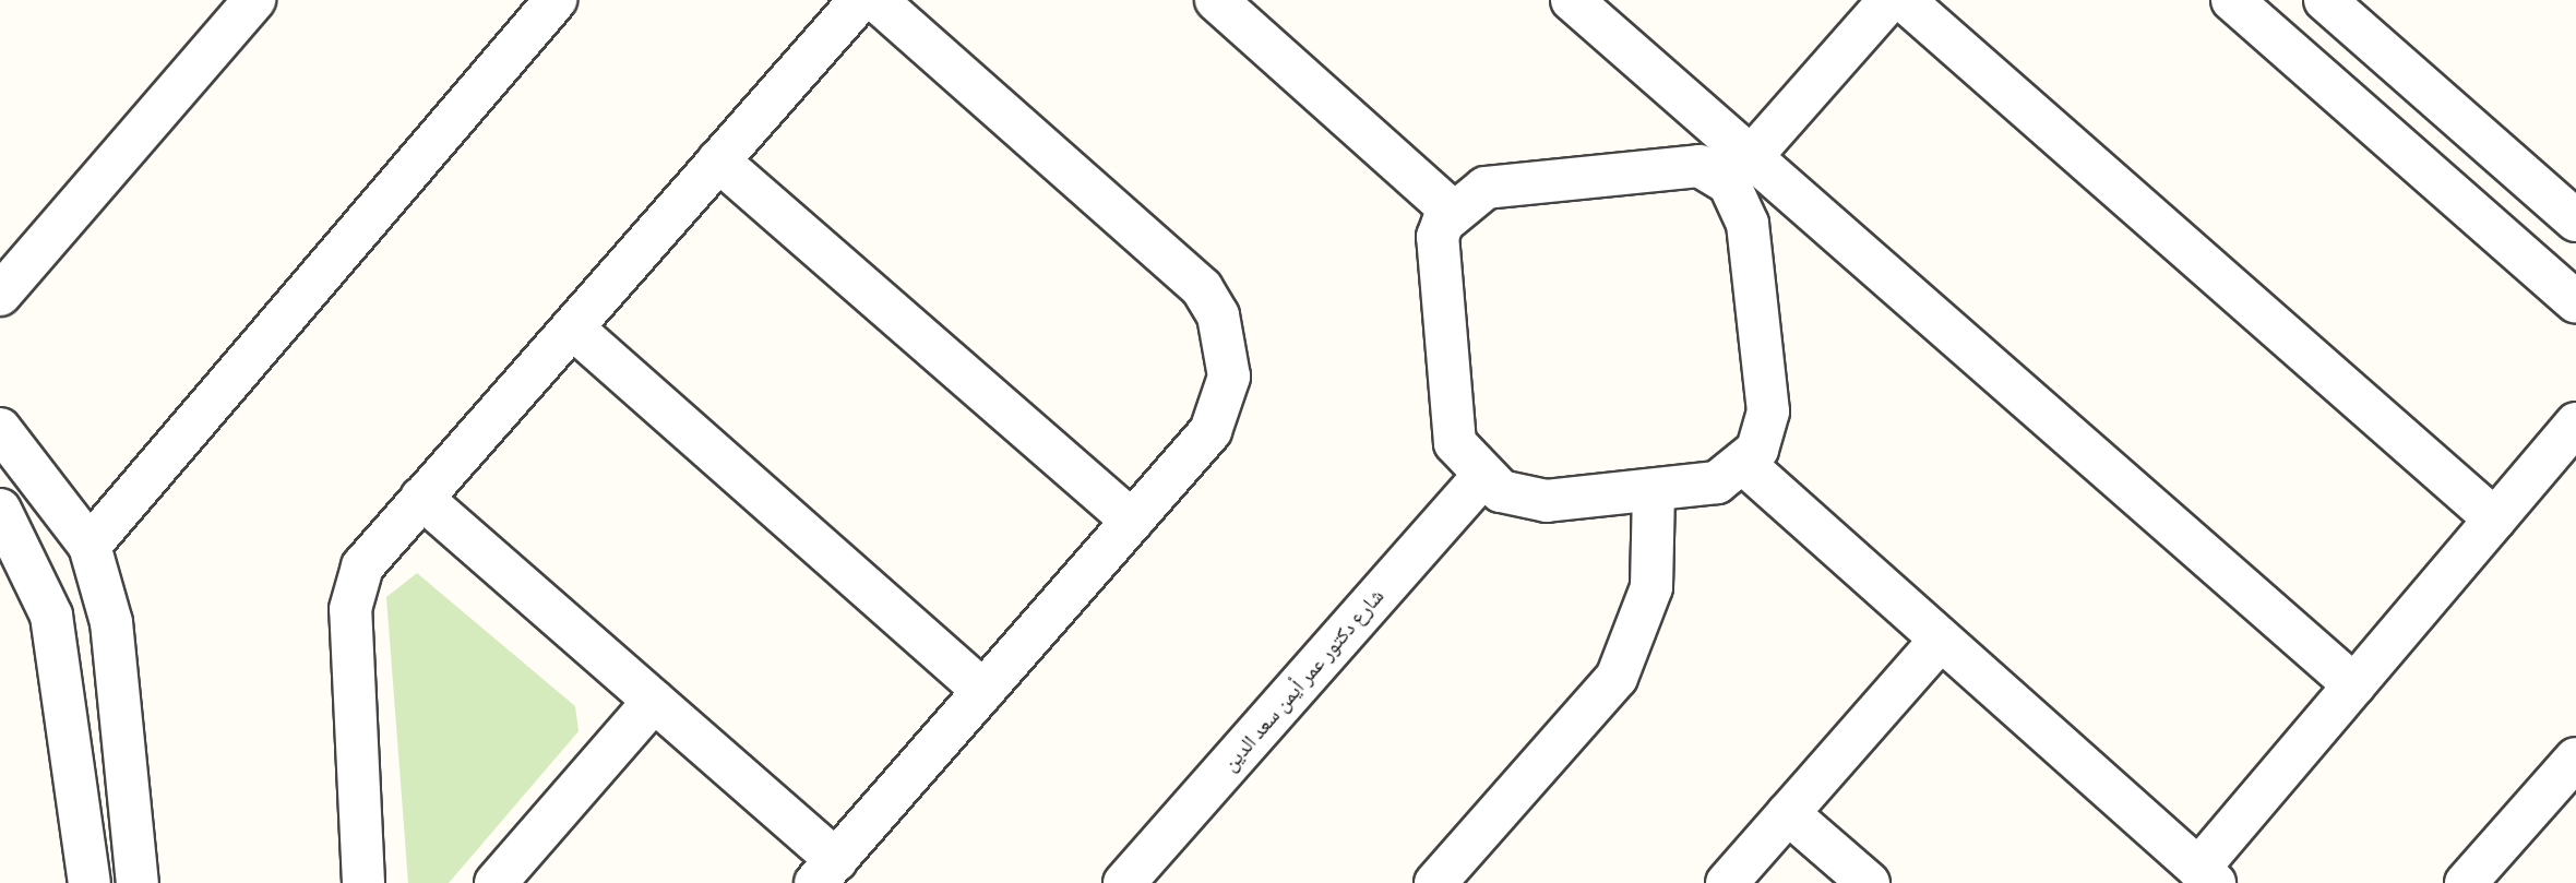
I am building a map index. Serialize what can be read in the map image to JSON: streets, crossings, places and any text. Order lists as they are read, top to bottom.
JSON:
{
  "streets": {
    "street": ["شارع دكتور عمر أيمن سعد الدين"]
  }
}
